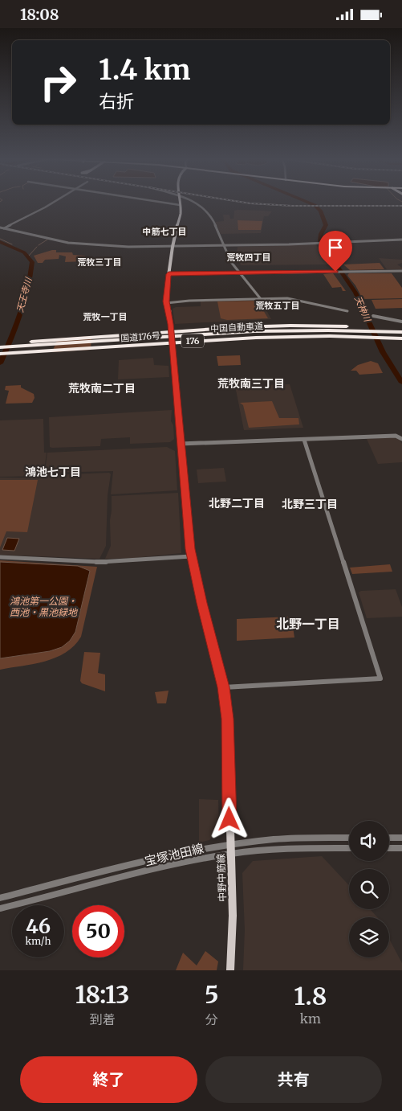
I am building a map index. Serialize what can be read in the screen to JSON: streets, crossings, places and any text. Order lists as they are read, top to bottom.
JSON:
{
  "streets": {
    "highway": ["中国自動車道", "国道176号", "176"],
    "main road": ["中野中筋線"],
    "street": ["宝塚池田線"]
  },
  "crossings": [
    ["中国自動車道", "国道176号"],
    ["宝塚池田線", "中野中筋線"]
  ],
  "districts": [
    "中筋七丁目",
    "荒牧四丁目",
    "荒牧三丁目",
    "荒牧五丁目",
    "荒牧一丁目",
    "荒牧南三丁目",
    "荒牧南二丁目",
    "鴻池七丁目",
    "北野二丁目",
    "北野三丁目",
    "北野一丁目"
  ],
  "water": ["天王寺川", "天神川"],
  "parks": ["鴻池第一公園・ 西池・黒池緑地"],
  "page": {
    "status": "18:08",
    "turn": ["1.4 km", "右折"],
    "speed": "46 km/h",
    "limit": "50",
    "eta": [
      "18:13",
      "到着",
      "5",
      "分",
      "1.8",
      "km"
    ],
    "buttons": ["終了", "共有"]
  }
}
